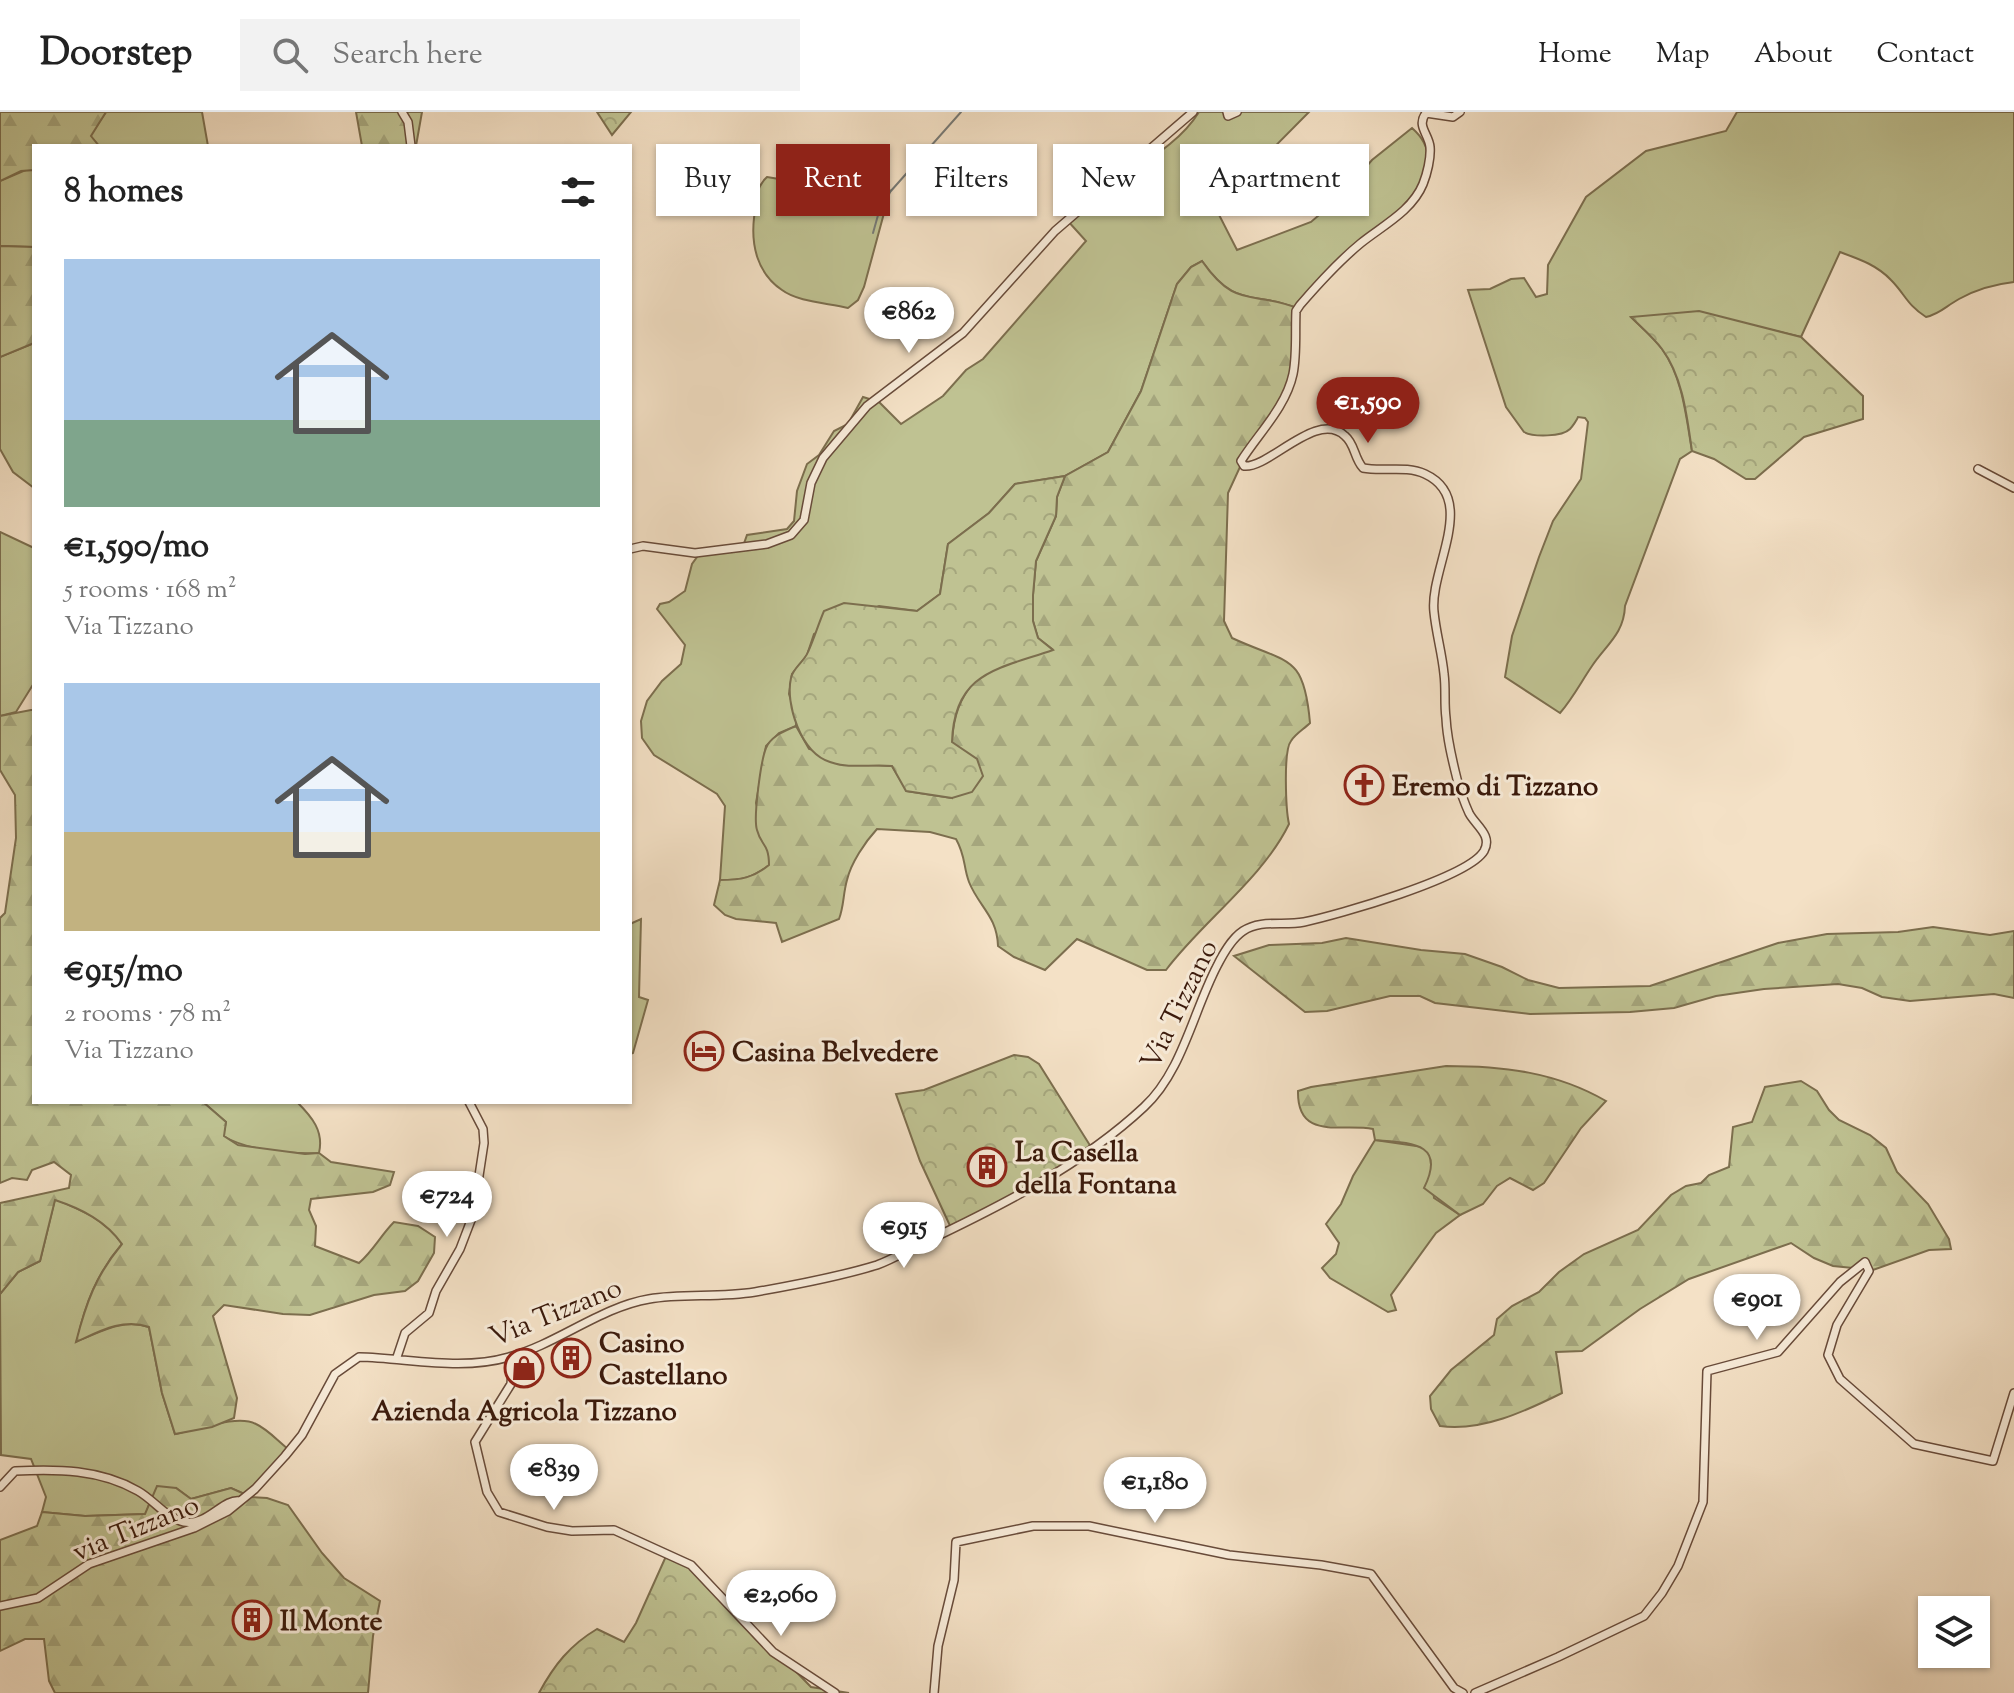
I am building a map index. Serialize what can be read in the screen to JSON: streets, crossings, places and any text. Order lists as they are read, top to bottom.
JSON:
{
  "streets": {
    "street": ["Via Tizzano", "via Tizzano"]
  },
  "crossings": [
    ["Via Tizzano", "via Tizzano"]
  ],
  "places": {
    "church": ["Eremo di Tizzano"],
    "hotel": ["Casina Belvedere"],
    "building": ["La Casella della Fontana", "Casino Castellano", "Il Monte"],
    "shop": ["Azienda Agricola Tizzano"]
  },
  "page": {
    "header": "Doorstep",
    "search": "Search here",
    "nav": [
      "Home",
      "Map",
      "About",
      "Contact"
    ],
    "chip": [
      "Buy",
      "Rent",
      "Filters",
      "New",
      "Apartment"
    ],
    "heading": "8 homes",
    "list": [
      {
        "name": "€1,590/mo",
        "note": "5 rooms · 168 m² · Via Tizzano"
      },
      {
        "name": "€915/mo",
        "note": "2 rooms · 78 m² · Via Tizzano"
      }
    ],
    "price": [
      "€862",
      "€1,590",
      "€724",
      "€915",
      "€901",
      "€839",
      "€1,180",
      "€2,060"
    ]
  }
}
